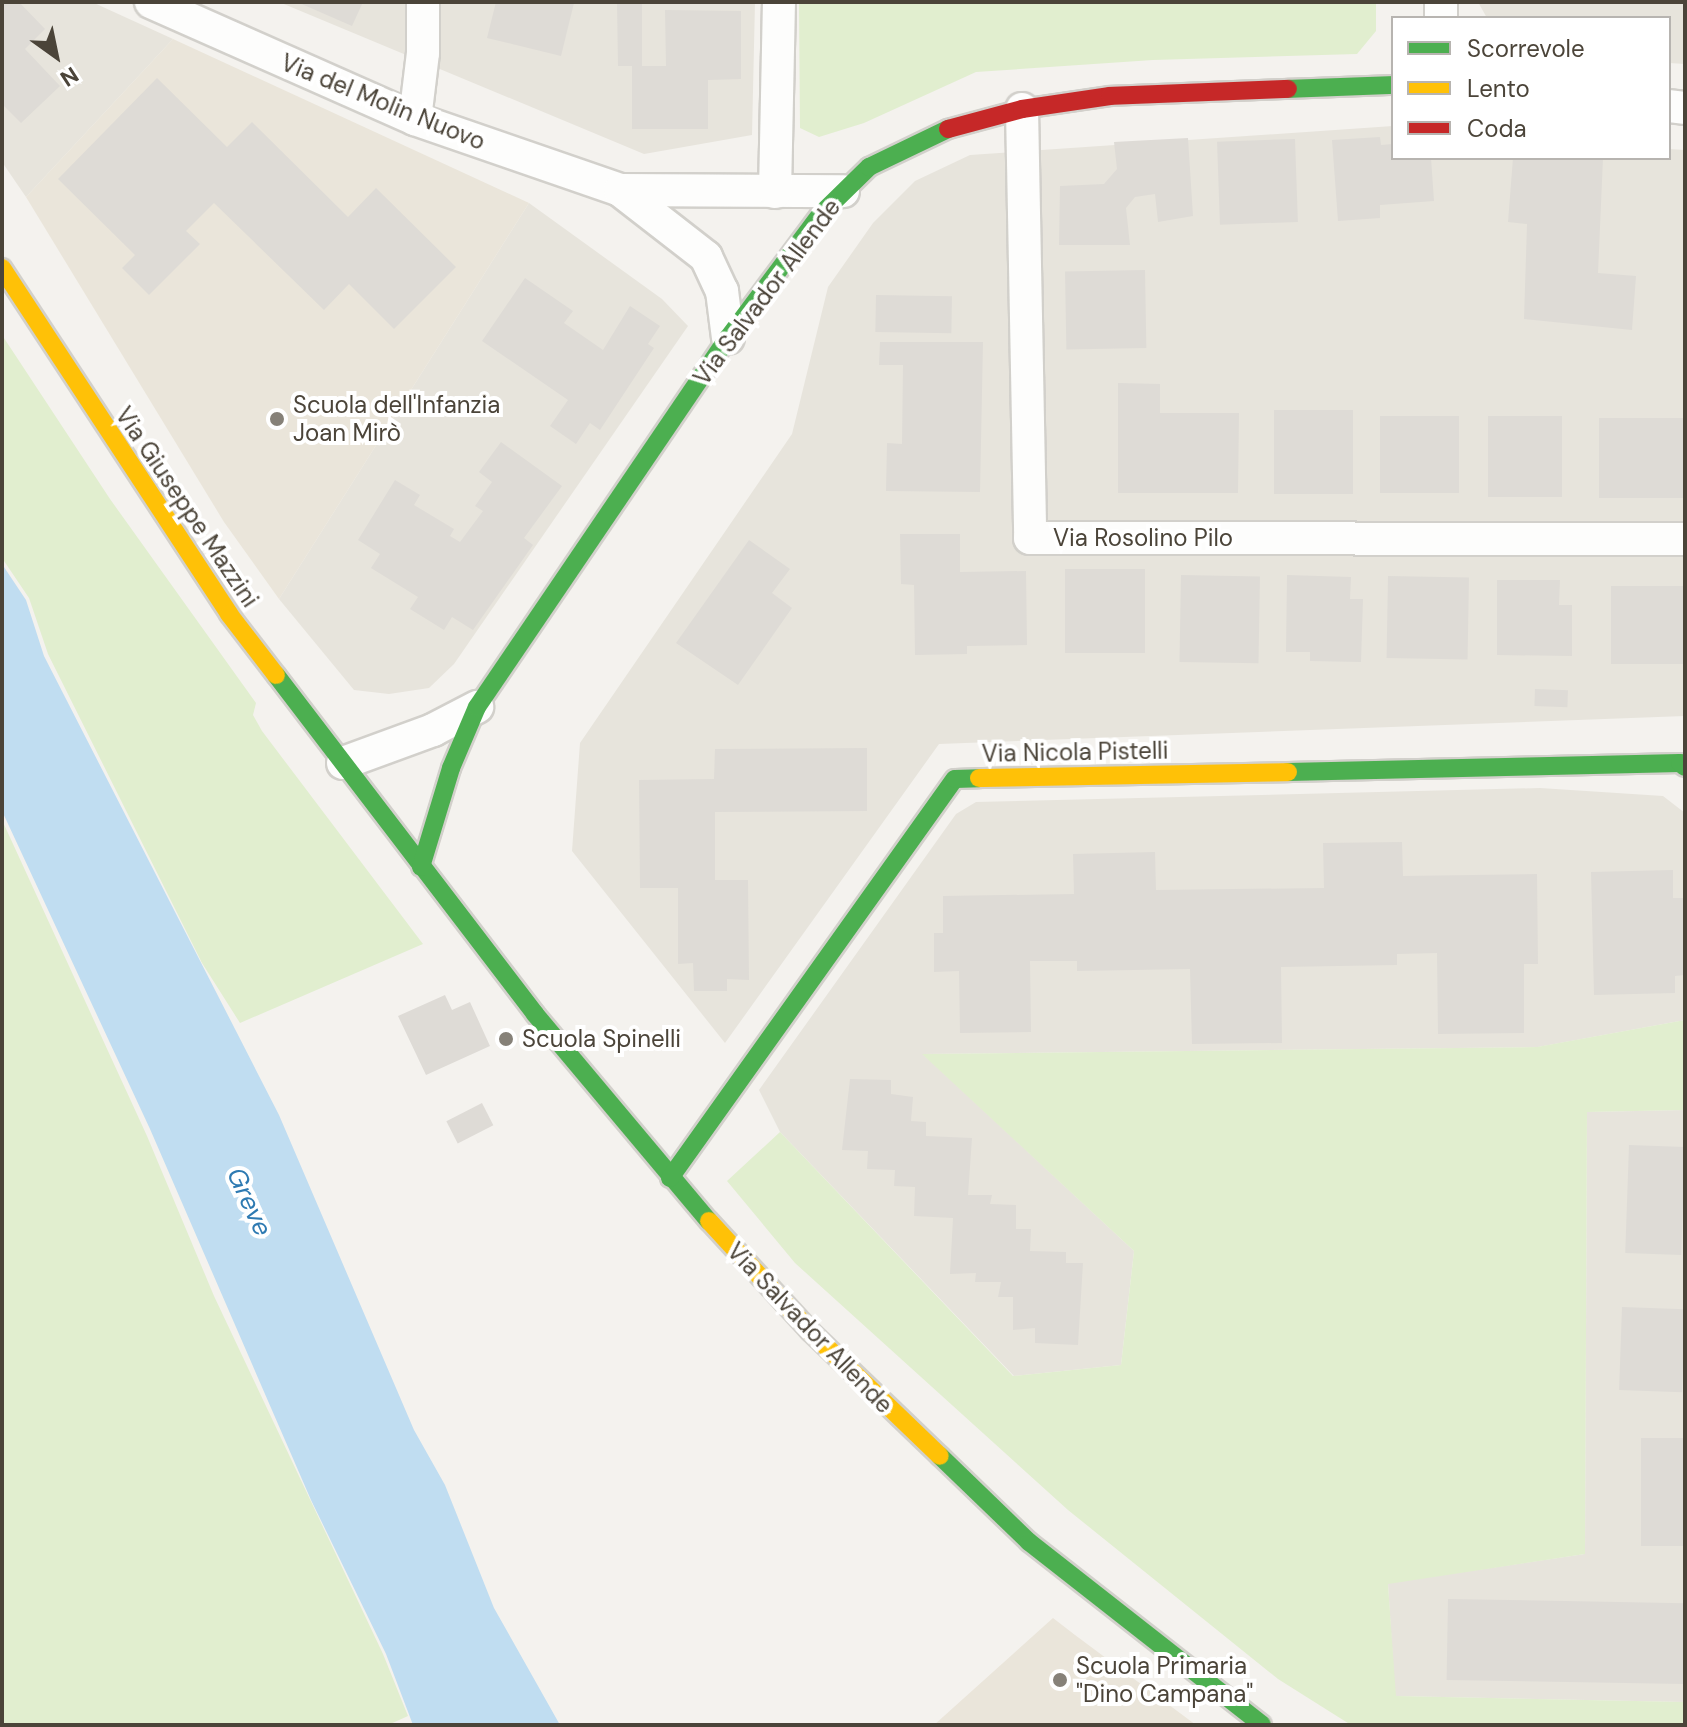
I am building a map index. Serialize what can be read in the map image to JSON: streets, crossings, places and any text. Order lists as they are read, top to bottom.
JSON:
{
  "streets": {
    "street": [
      "Via del Molin Nuovo",
      "Via Salvador Allende",
      "Via Giuseppe Mazzini",
      "Via Rosolino Pilo",
      "Via Nicola Pistelli"
    ]
  },
  "crossings": [
    ["Via del Molin Nuovo", "Via Salvador Allende"],
    ["Via Salvador Allende", "Via Giuseppe Mazzini"],
    ["Via Salvador Allende", "Via Rosolino Pilo"],
    ["Via Salvador Allende", "Via Nicola Pistelli"]
  ],
  "water": ["Greve"],
  "places": ["Scuola dell'Infanzia Joan Mirò", "Scuola Spinelli", "Scuola Primaria \"Dino Campana\""],
  "legend": ["Scorrevole", "Lento", "Coda"],
  "north": "bottom right"
}
